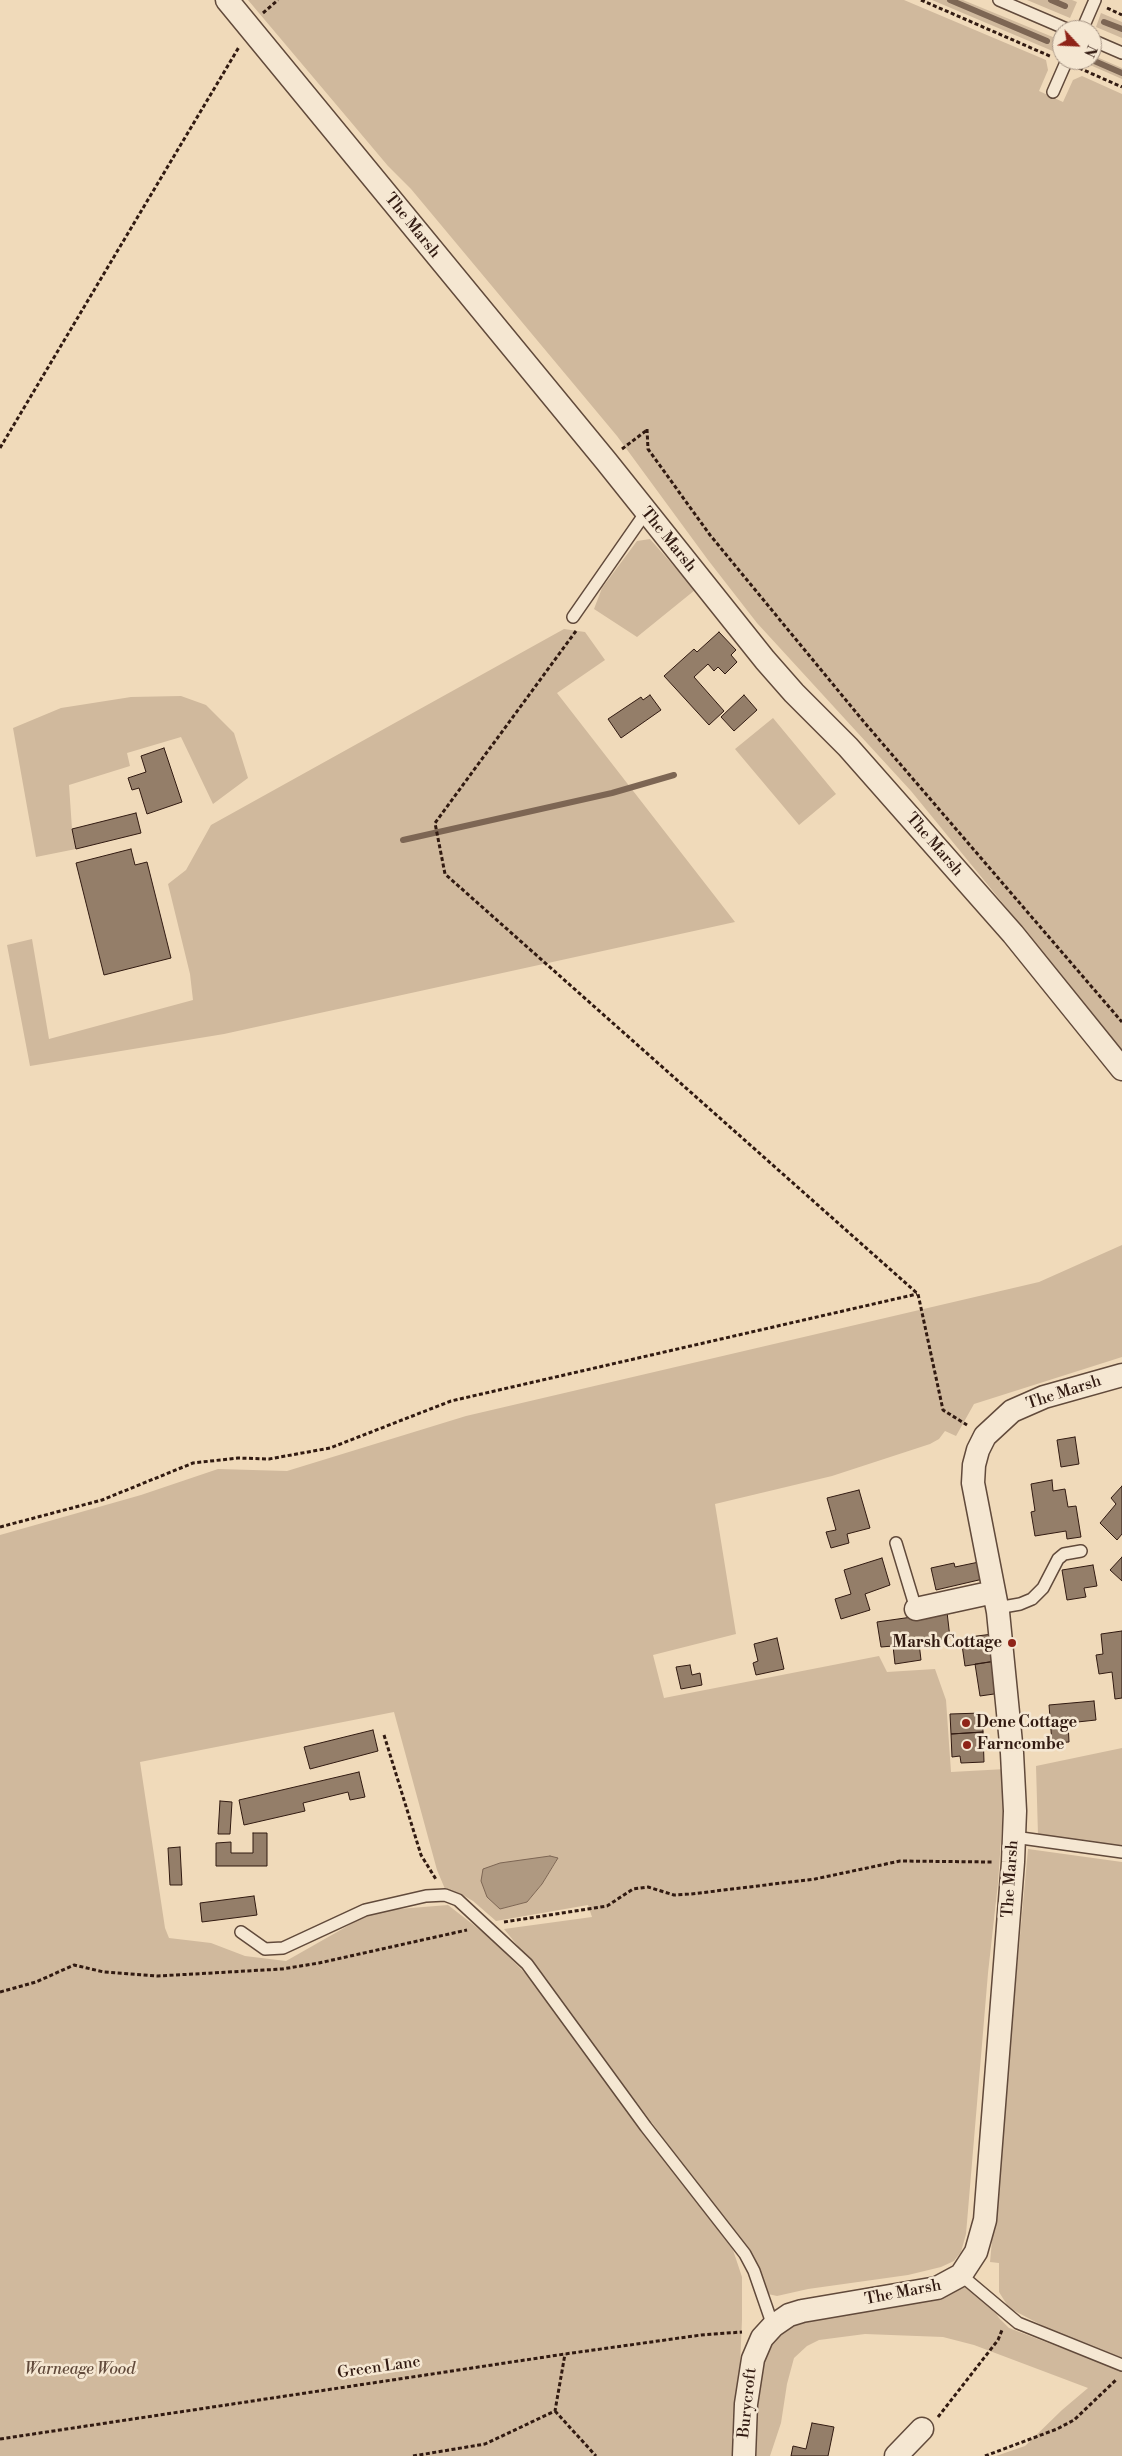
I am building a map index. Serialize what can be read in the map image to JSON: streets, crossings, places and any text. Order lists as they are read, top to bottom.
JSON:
{
  "streets": {
    "street": ["The Marsh", "Burycroft"],
    "path": ["Green Lane"]
  },
  "crossings": [
    ["The Marsh", "Green Lane"],
    ["The Marsh", "Burycroft"],
    ["Green Lane", "Burycroft"]
  ],
  "parks": ["Warneage Wood"],
  "places": ["Marsh Cottage", "Dene Cottage", "Farncombe"],
  "north": "bottom right"
}
